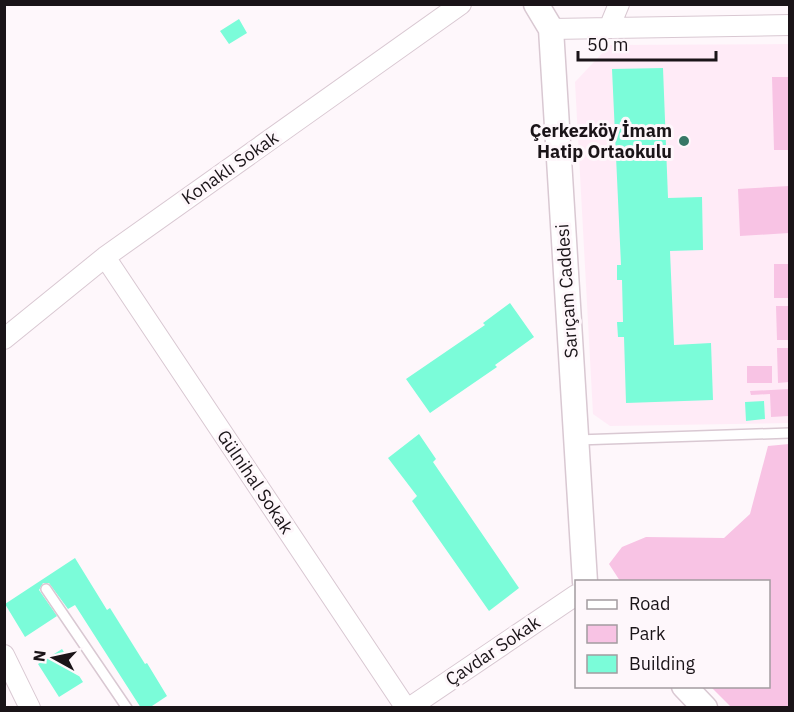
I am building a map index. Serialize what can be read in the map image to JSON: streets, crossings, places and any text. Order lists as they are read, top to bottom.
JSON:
{
  "streets": {
    "street": [
      "Konaklı Sokak",
      "Sarıçam Caddesi",
      "Gülnihal Sokak",
      "Çavdar Sokak"
    ]
  },
  "crossings": [
    ["Konaklı Sokak", "Gülnihal Sokak"],
    ["Gülnihal Sokak", "Çavdar Sokak"]
  ],
  "places": ["Çerkezköy İmam Hatip Ortaokulu"],
  "legend": ["Road", "Park", "Building"],
  "scale_bar": "50 m",
  "north": "left"
}
